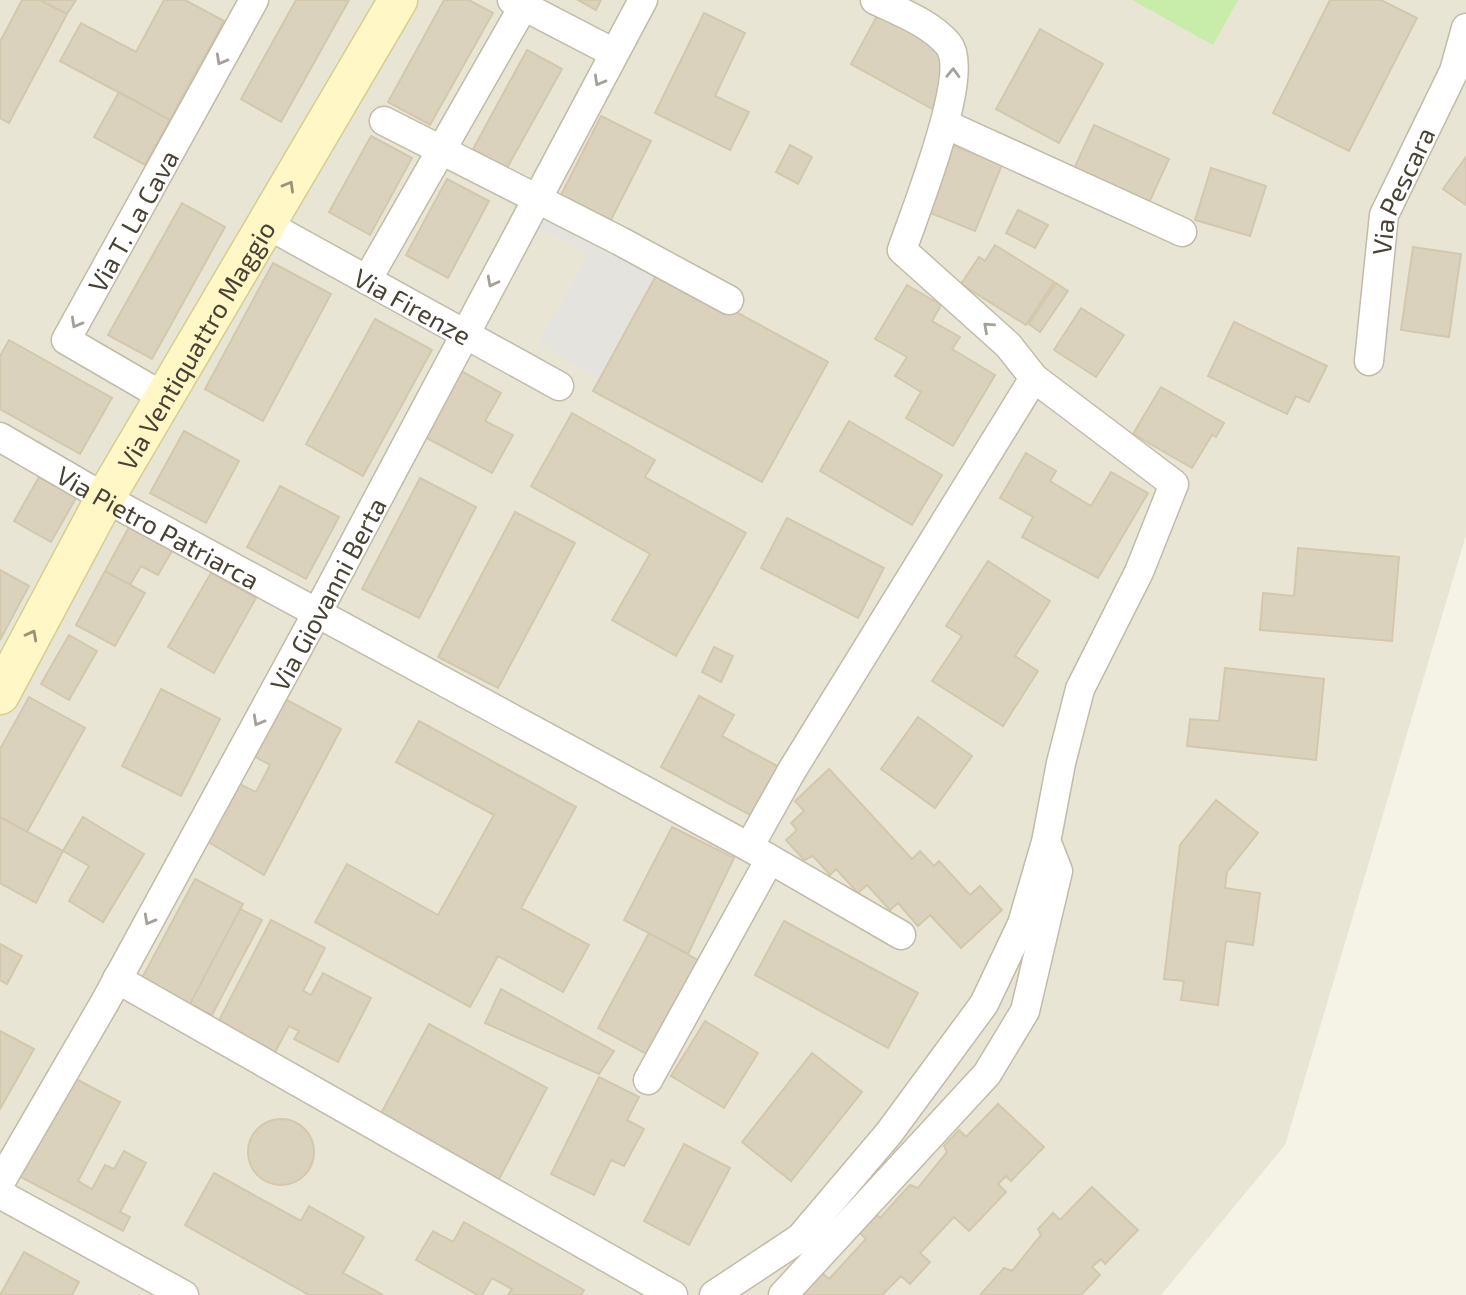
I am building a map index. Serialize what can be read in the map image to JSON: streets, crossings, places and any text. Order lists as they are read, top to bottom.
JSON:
{
  "streets": {
    "main road": ["Via Ventiquattro Maggio"],
    "street": [
      "Via Pescara",
      "Via T. La Cava",
      "Via Firenze",
      "Via Pietro Patriarca",
      "Via Giovanni Berta"
    ]
  },
  "crossings": [
    ["Via T. La Cava", "Via Ventiquattro Maggio"],
    ["Via Firenze", "Via Ventiquattro Maggio"],
    ["Via Firenze", "Via Giovanni Berta"],
    ["Via Ventiquattro Maggio", "Via Pietro Patriarca"],
    ["Via Pietro Patriarca", "Via Giovanni Berta"]
  ],
  "one_way": ["Via Ventiquattro Maggio"]
}
